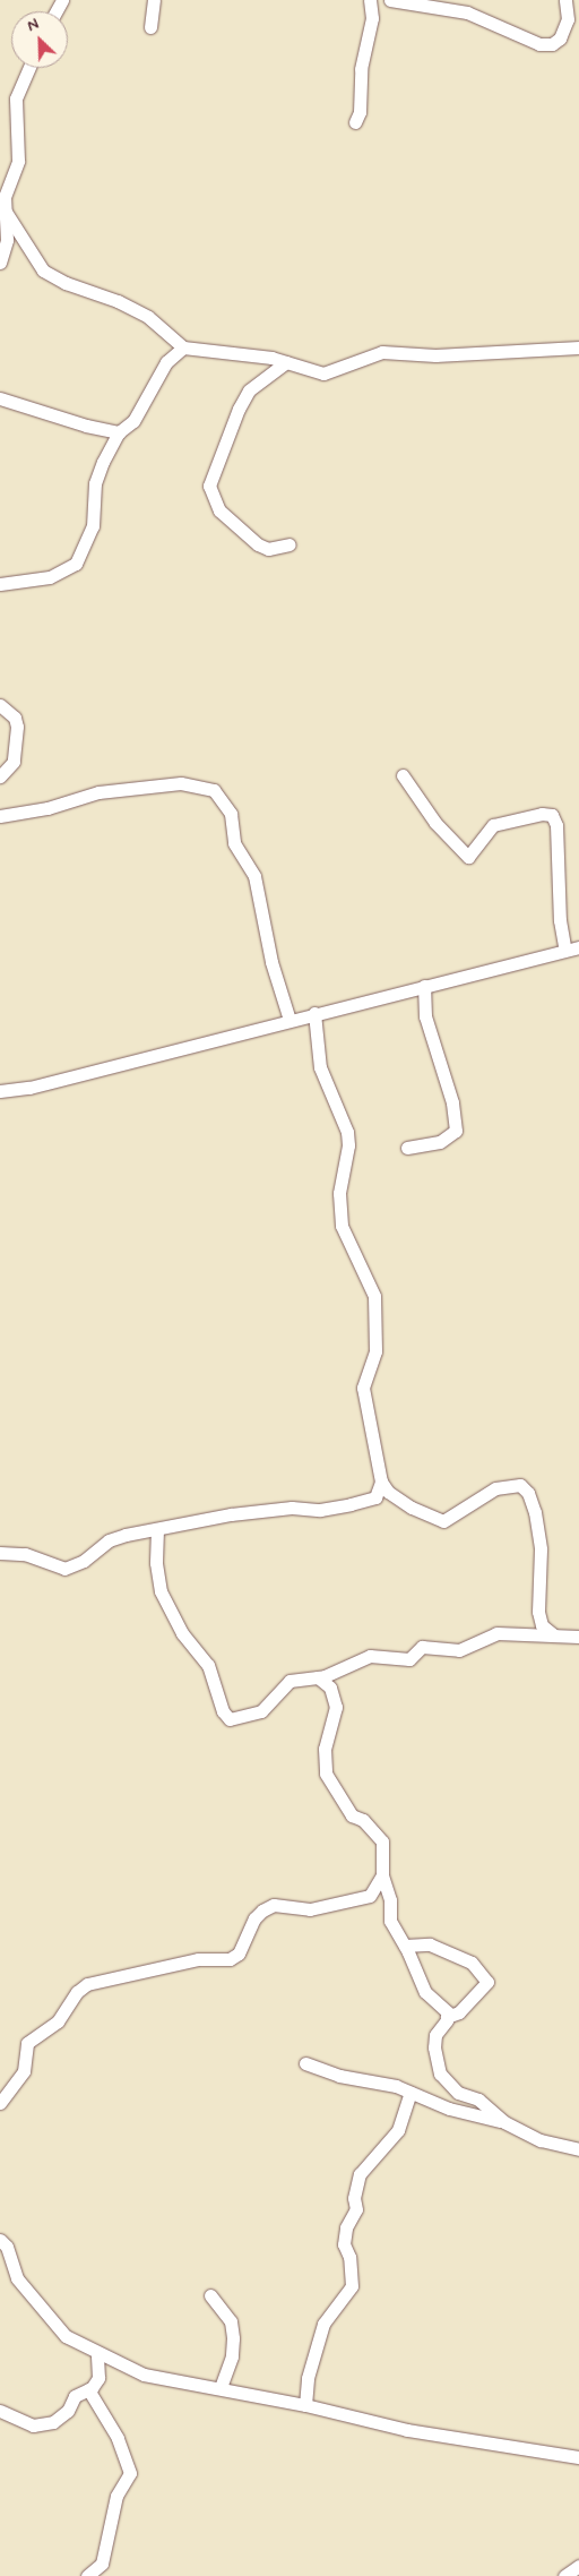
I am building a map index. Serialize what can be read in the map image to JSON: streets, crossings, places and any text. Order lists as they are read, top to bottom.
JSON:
{
  "north": "top left"
}
